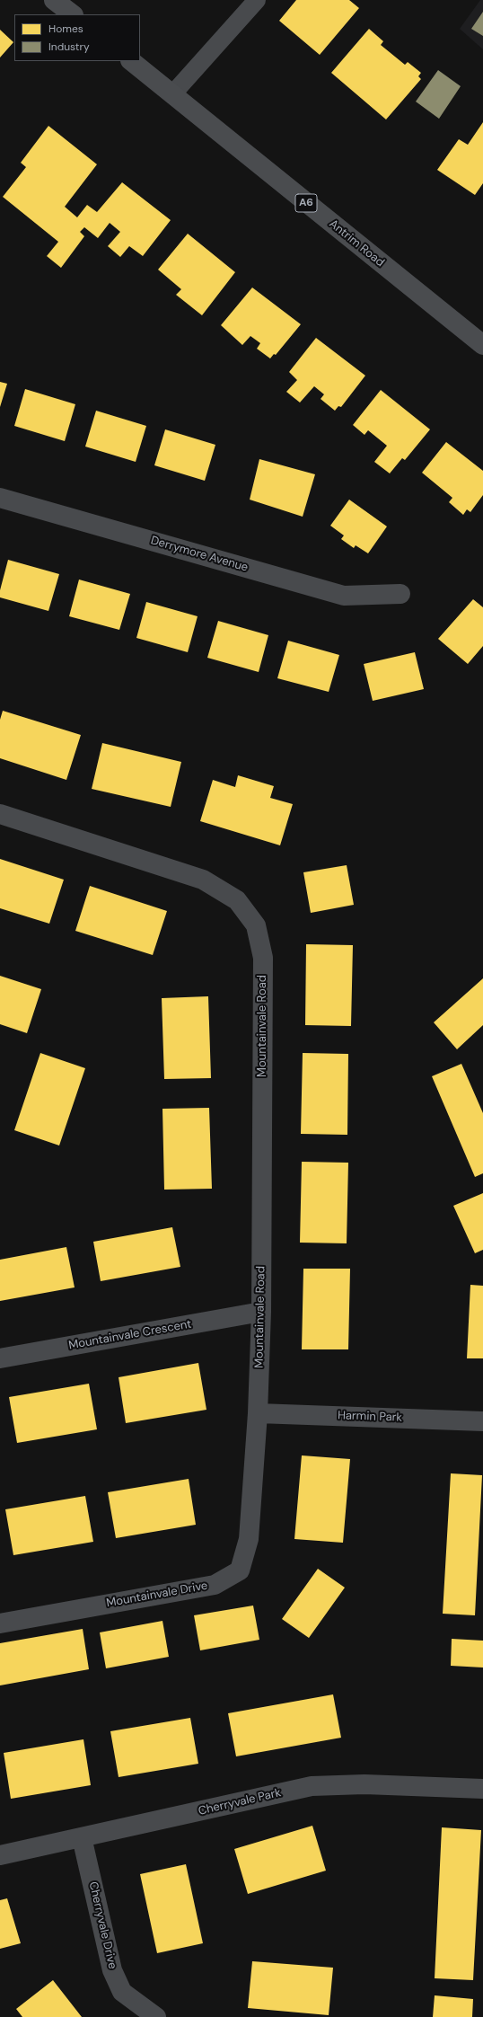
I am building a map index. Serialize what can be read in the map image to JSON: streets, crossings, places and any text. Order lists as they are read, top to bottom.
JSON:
{
  "streets": {
    "main road": ["A6", "Antrim Road"],
    "street": [
      "Derrymore Avenue",
      "Mountainvale Road",
      "Mountainvale Crescent",
      "Harmin Park",
      "Mountainvale Drive",
      "Cherryvale Park",
      "Cherryvale Drive"
    ]
  },
  "crossings": [
    ["Mountainvale Road", "Mountainvale Crescent"],
    ["Mountainvale Road", "Harmin Park"],
    ["Mountainvale Road", "Mountainvale Drive"],
    ["Harmin Park", "Mountainvale Drive"],
    ["Cherryvale Park", "Cherryvale Drive"]
  ],
  "legend": ["Homes", "Industry"]
}
